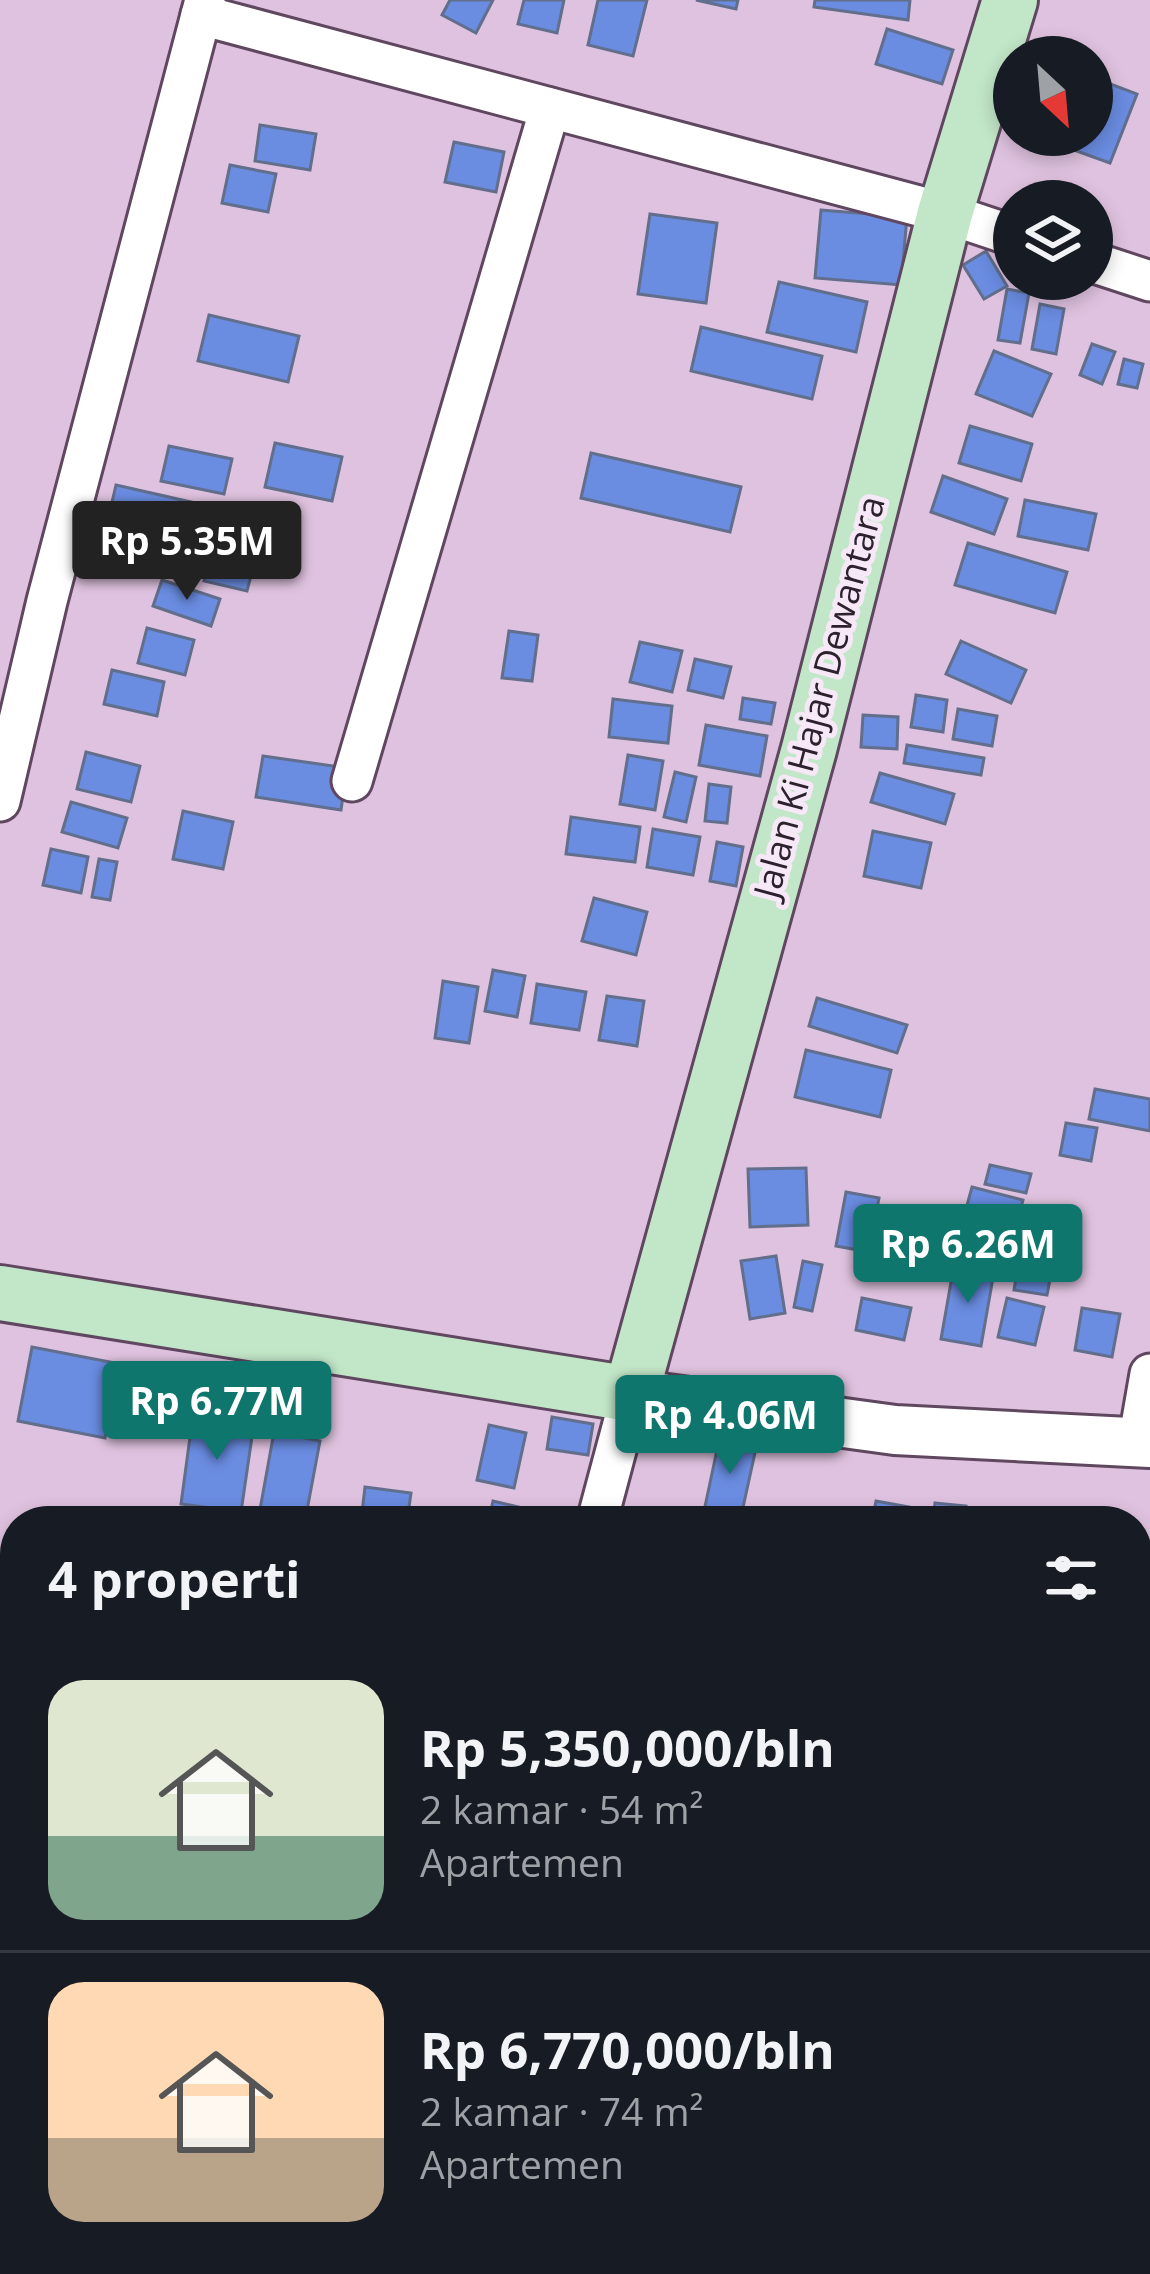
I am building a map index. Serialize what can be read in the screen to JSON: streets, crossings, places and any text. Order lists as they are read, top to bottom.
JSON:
{
  "streets": {
    "main road": ["Jalan Ki Hajar Dewantara"]
  },
  "north": "bottom right",
  "page": {
    "price": [
      "Rp 5.35M",
      "Rp 6.26M",
      "Rp 6.77M",
      "Rp 4.06M"
    ],
    "heading": "4 properti",
    "list": [
      {
        "name": "Rp 5,350,000/bln",
        "note": "2 kamar · 54 m² · Apartemen"
      },
      {
        "name": "Rp 6,770,000/bln",
        "note": "2 kamar · 74 m² · Apartemen"
      }
    ]
  }
}
